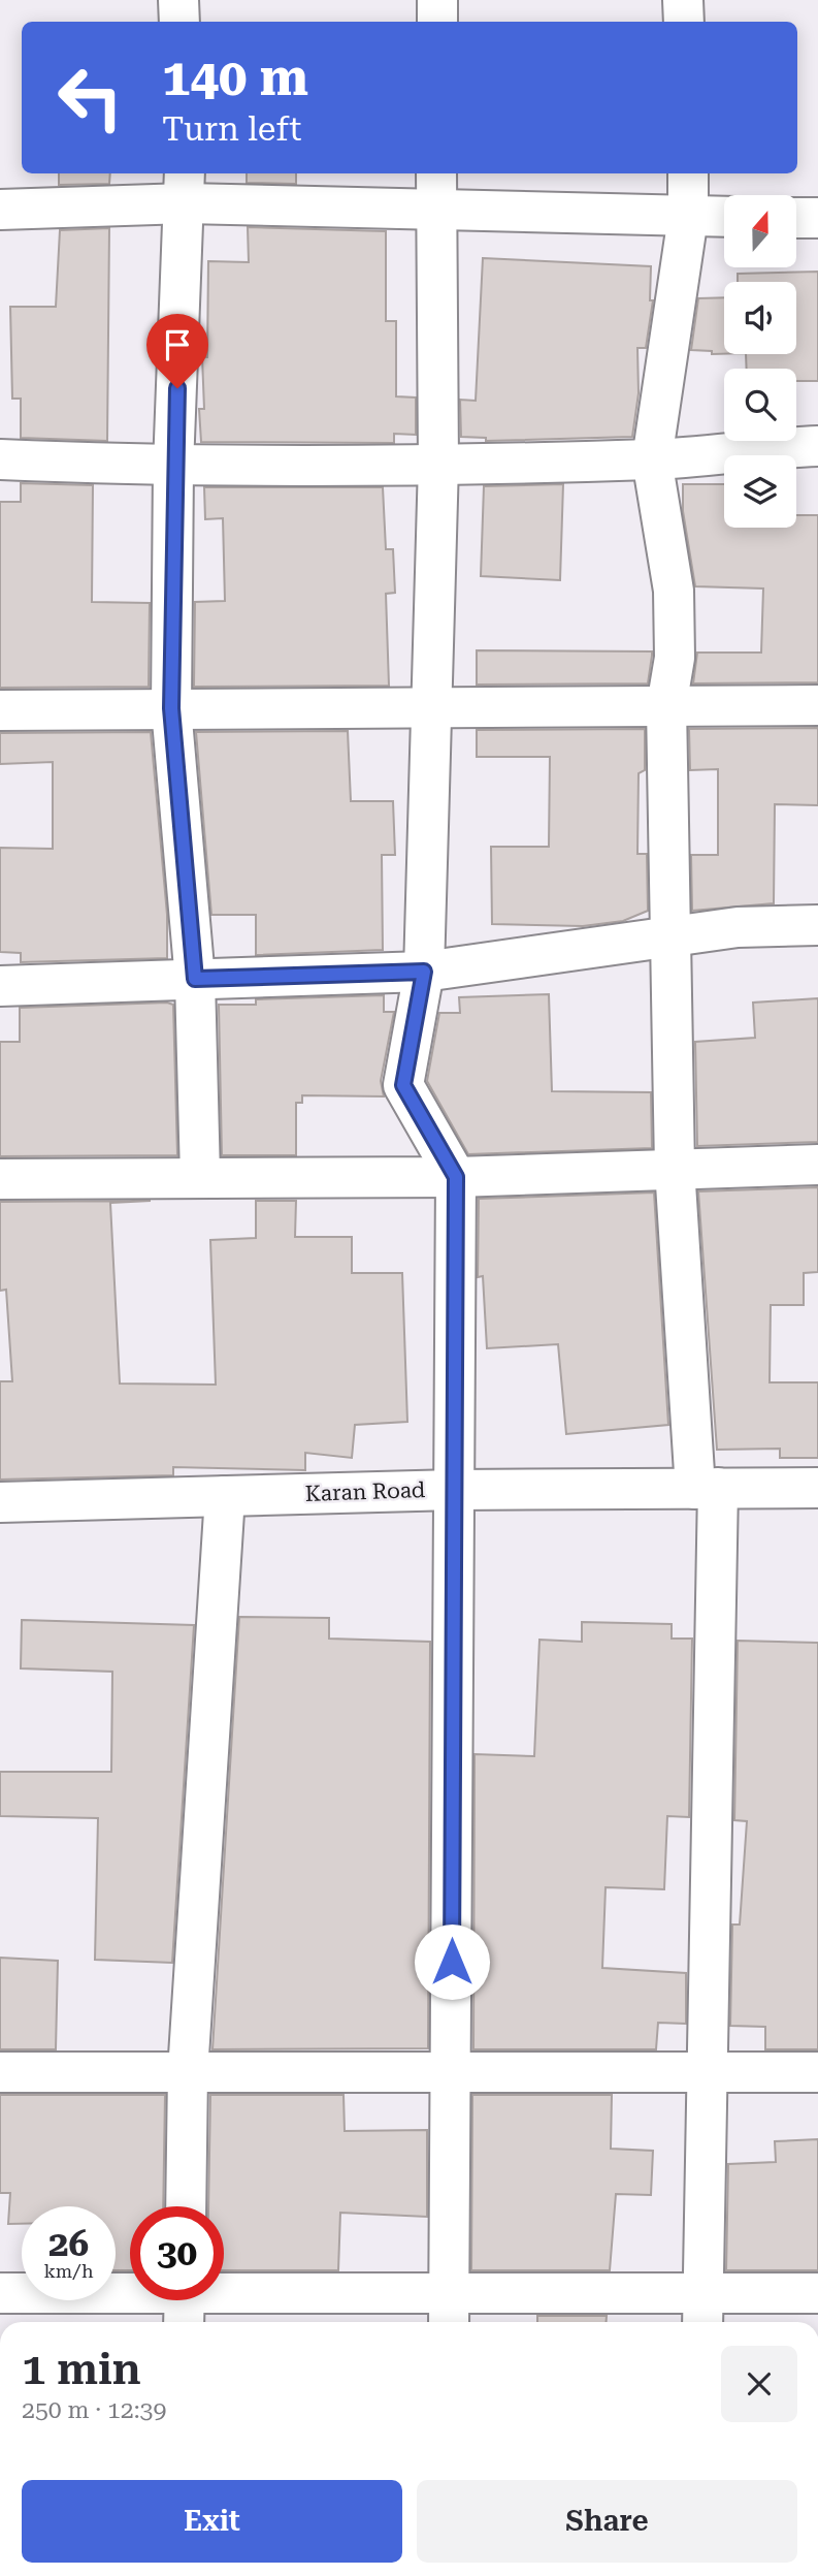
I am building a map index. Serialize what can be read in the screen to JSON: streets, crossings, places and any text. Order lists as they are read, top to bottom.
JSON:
{
  "streets": {
    "street": ["Karan Road"]
  },
  "north": "top",
  "page": {
    "turn": ["140 m", "Turn left"],
    "speed": "26 km/h",
    "limit": "30",
    "heading": ["1 min", "250 m · 12:39"],
    "buttons": ["Exit", "Share"]
  }
}
